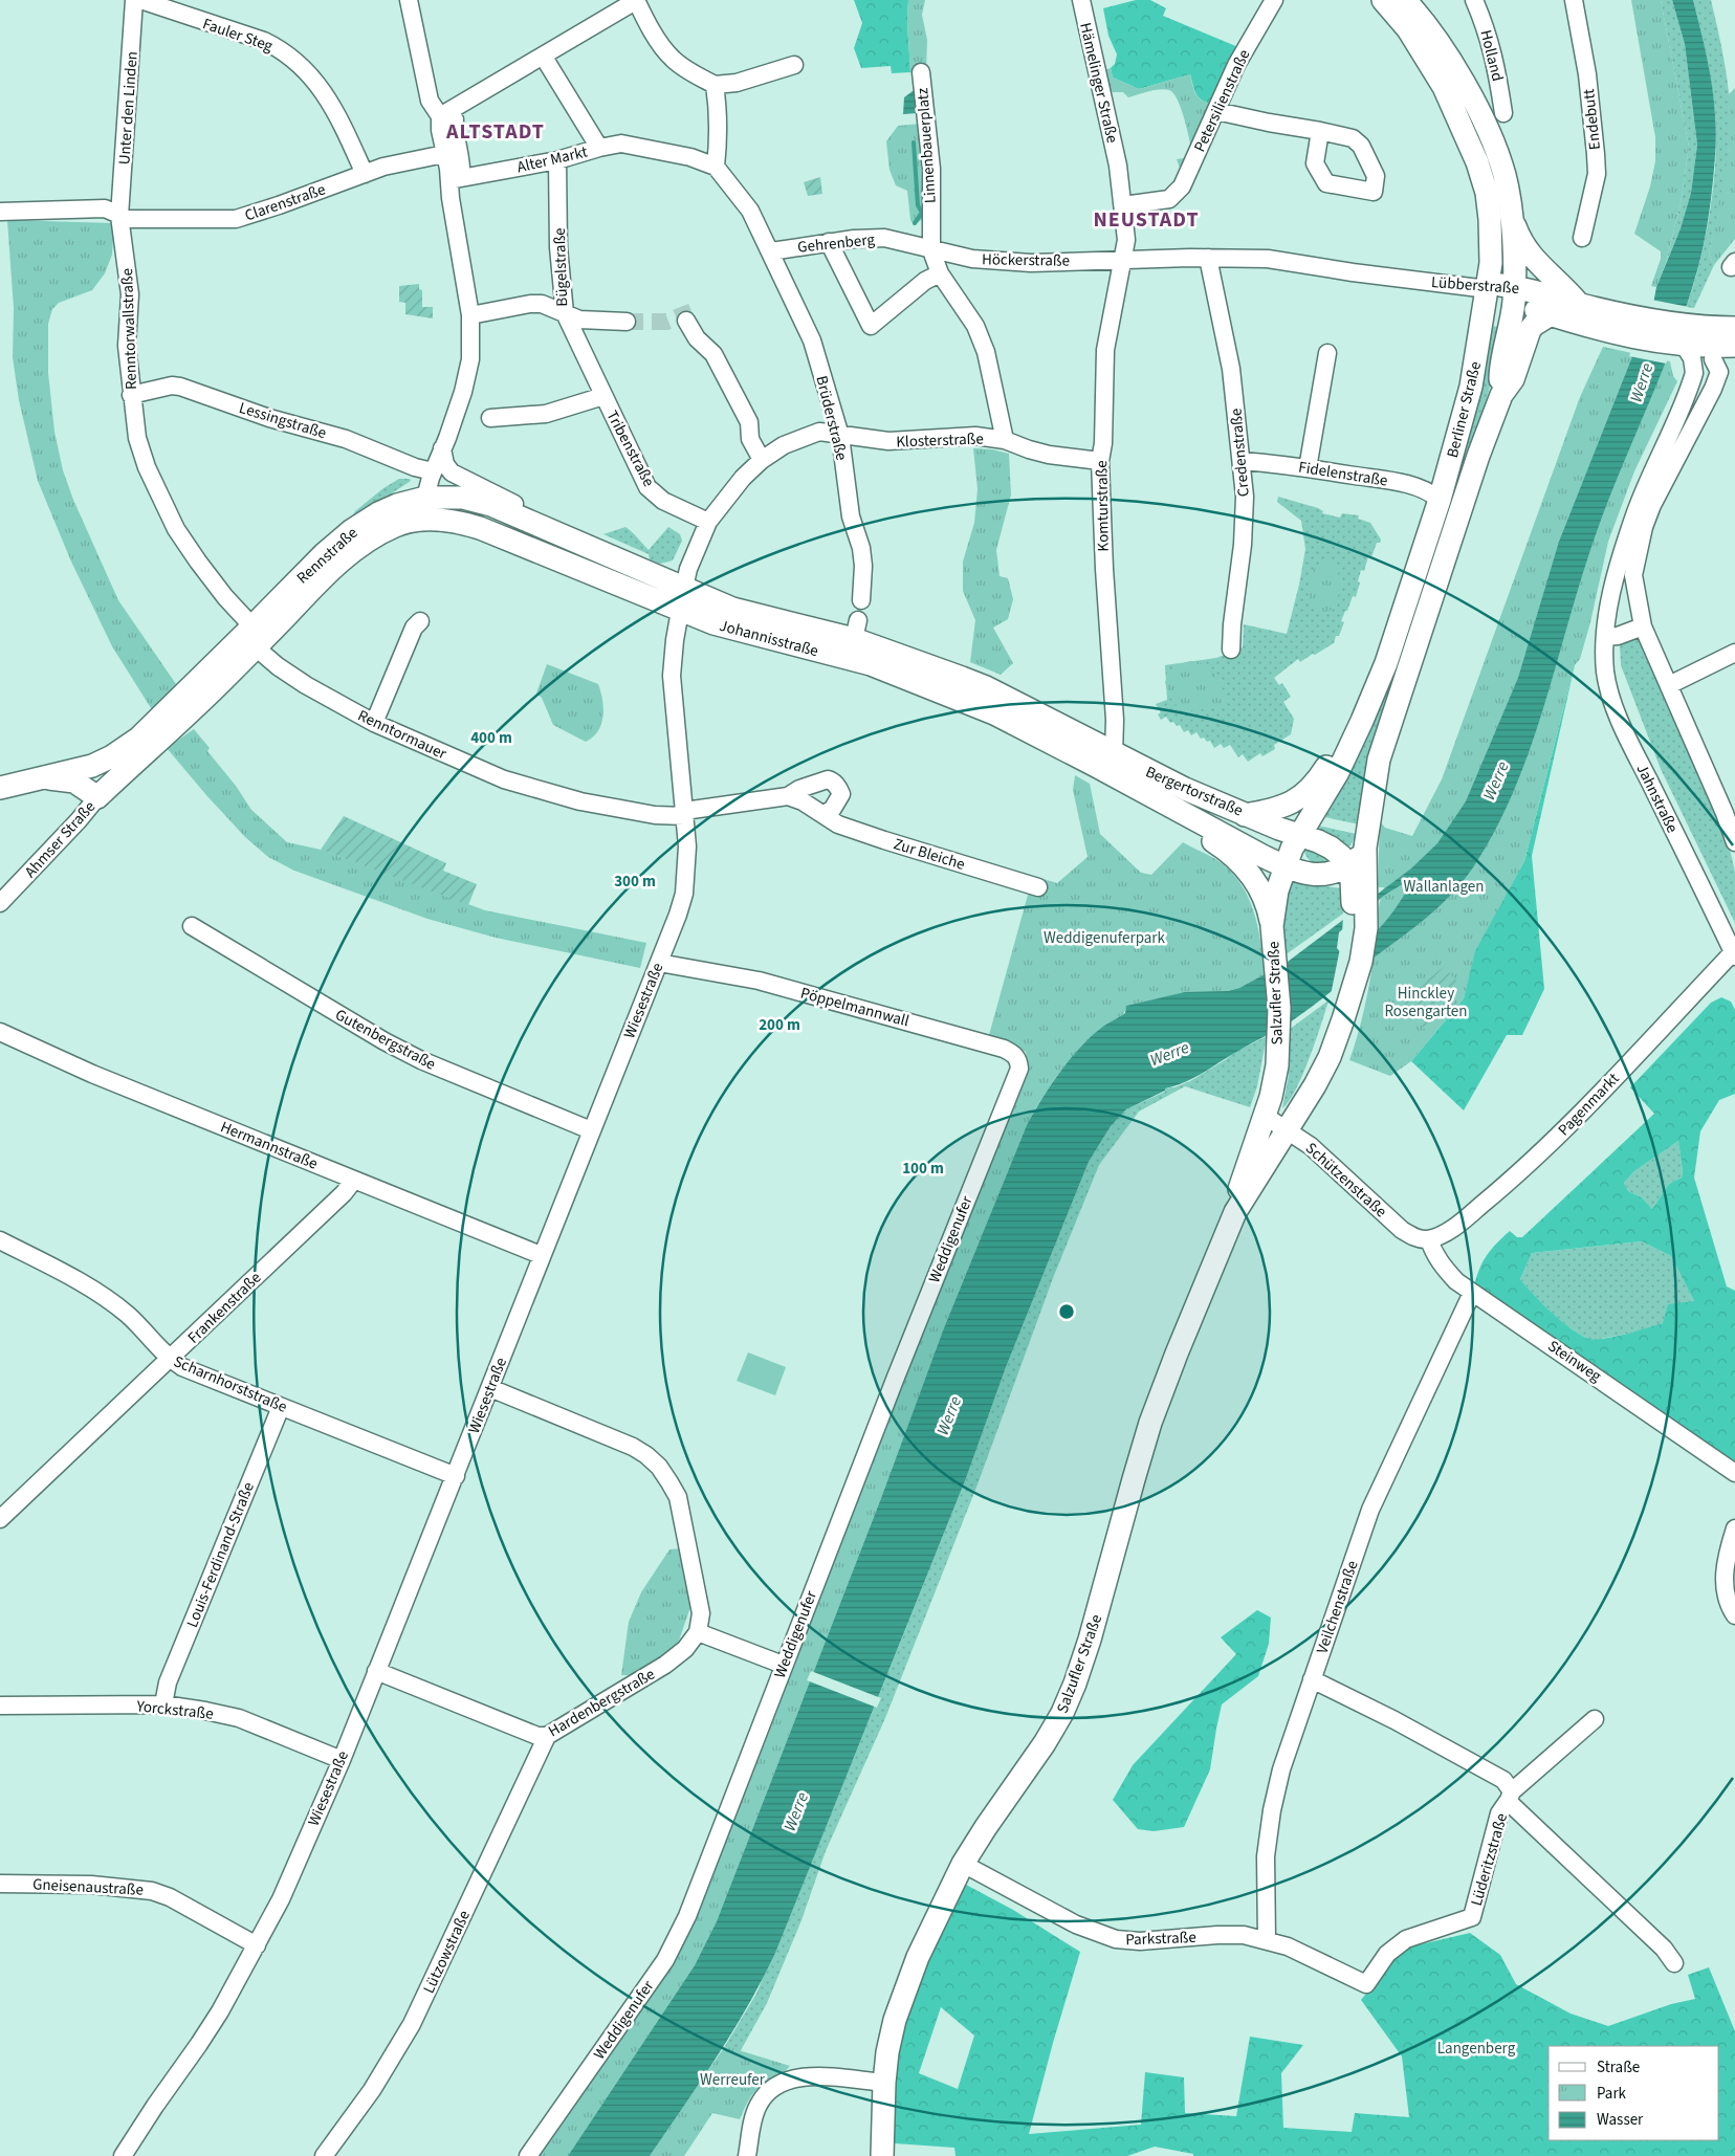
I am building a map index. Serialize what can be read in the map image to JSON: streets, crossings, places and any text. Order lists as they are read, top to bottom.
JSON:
{
  "streets": {
    "main road": [
      "Lübberstraße",
      "Berliner Straße",
      "Rennstraße",
      "Johannisstraße",
      "Bergertorstraße",
      "Salzufler Straße"
    ],
    "street": [
      "Fauler Steg",
      "Holland",
      "Hämelinger Straße",
      "Petersilienstraße",
      "Unter den Linden",
      "Endebutt",
      "Linnenbauerplatz",
      "Alter Markt",
      "Clarenstraße",
      "Gehrenberg",
      "Höckerstraße",
      "Bügelstraße",
      "Renntorwallstraße",
      "Brüderstraße",
      "Lessingstraße",
      "Klosterstraße",
      "Tribenstraße",
      "Credenstraße",
      "Fidelenstraße",
      "Komturstraße",
      "Renntormauer",
      "Jahnstraße",
      "Ahmser Straße",
      "Zur Bleiche",
      "Wiesestraße",
      "Pöppelmannwall",
      "Gutenbergstraße",
      "Pagenmarkt",
      "Hermannstraße",
      "Schützenstraße",
      "Weddigenufer",
      "Frankenstraße",
      "Steinweg",
      "Scharnhorststraße",
      "Louis-Ferdinand-Straße",
      "Veilchenstraße",
      "Hardenbergstraße",
      "Yorckstraße",
      "Lüderitzstraße",
      "Gneisenaustraße",
      "Parkstraße",
      "Lützowstraße"
    ]
  },
  "crossings": [
    ["Fauler Steg", "Clarenstraße"],
    ["Hämelinger Straße", "Petersilienstraße"],
    ["Hämelinger Straße", "Komturstraße"],
    ["Petersilienstraße", "Komturstraße"],
    ["Unter den Linden", "Clarenstraße"],
    ["Unter den Linden", "Renntorwallstraße"],
    ["Linnenbauerplatz", "Gehrenberg"],
    ["Linnenbauerplatz", "Höckerstraße"],
    ["Linnenbauerplatz", "Klosterstraße"],
    ["Alter Markt", "Bügelstraße"],
    ["Clarenstraße", "Renntorwallstraße"],
    ["Gehrenberg", "Höckerstraße"],
    ["Gehrenberg", "Brüderstraße"],
    ["Höckerstraße", "Lübberstraße"],
    ["Höckerstraße", "Credenstraße"],
    ["Höckerstraße", "Komturstraße"],
    ["Bügelstraße", "Tribenstraße"],
    ["Lübberstraße", "Berliner Straße"],
    ["Lübberstraße", "Credenstraße"],
    ["Lübberstraße", "Jahnstraße"],
    ["Renntorwallstraße", "Lessingstraße"],
    ["Renntorwallstraße", "Rennstraße"],
    ["Renntorwallstraße", "Renntormauer"],
    ["Berliner Straße", "Fidelenstraße"],
    ["Berliner Straße", "Bergertorstraße"],
    ["Berliner Straße", "Salzufler Straße"],
    ["Brüderstraße", "Klosterstraße"],
    ["Klosterstraße", "Tribenstraße"],
    ["Klosterstraße", "Komturstraße"],
    ["Credenstraße", "Fidelenstraße"],
    ["Komturstraße", "Johannisstraße"],
    ["Komturstraße", "Bergertorstraße"],
    ["Rennstraße", "Johannisstraße"],
    ["Rennstraße", "Renntormauer"],
    ["Rennstraße", "Ahmser Straße"],
    ["Johannisstraße", "Bergertorstraße"],
    ["Johannisstraße", "Wiesestraße"],
    ["Renntormauer", "Wiesestraße"],
    ["Bergertorstraße", "Salzufler Straße"],
    ["Jahnstraße", "Pagenmarkt"],
    ["Salzufler Straße", "Schützenstraße"],
    ["Salzufler Straße", "Parkstraße"],
    ["Wiesestraße", "Pöppelmannwall"],
    ["Wiesestraße", "Gutenbergstraße"],
    ["Wiesestraße", "Hermannstraße"],
    ["Wiesestraße", "Scharnhorststraße"],
    ["Wiesestraße", "Hardenbergstraße"],
    ["Wiesestraße", "Yorckstraße"],
    ["Wiesestraße", "Gneisenaustraße"],
    ["Pöppelmannwall", "Weddigenufer"],
    ["Pagenmarkt", "Schützenstraße"],
    ["Pagenmarkt", "Steinweg"],
    ["Hermannstraße", "Frankenstraße"],
    ["Schützenstraße", "Steinweg"],
    ["Frankenstraße", "Scharnhorststraße"],
    ["Steinweg", "Veilchenstraße"],
    ["Scharnhorststraße", "Louis-Ferdinand-Straße"],
    ["Louis-Ferdinand-Straße", "Yorckstraße"],
    ["Veilchenstraße", "Lüderitzstraße"],
    ["Veilchenstraße", "Parkstraße"],
    ["Hardenbergstraße", "Lützowstraße"],
    ["Lüderitzstraße", "Parkstraße"]
  ],
  "districts": ["ALTSTADT", "NEUSTADT"],
  "water": ["Werre"],
  "parks": [
    "Wallanlagen",
    "Weddigenuferpark",
    "Hinckley Rosengarten",
    "Langenberg",
    "Werreufer"
  ],
  "legend": ["Straße", "Park", "Wasser"],
  "rings": [
    "400 m",
    "300 m",
    "200 m",
    "100 m"
  ]
}
